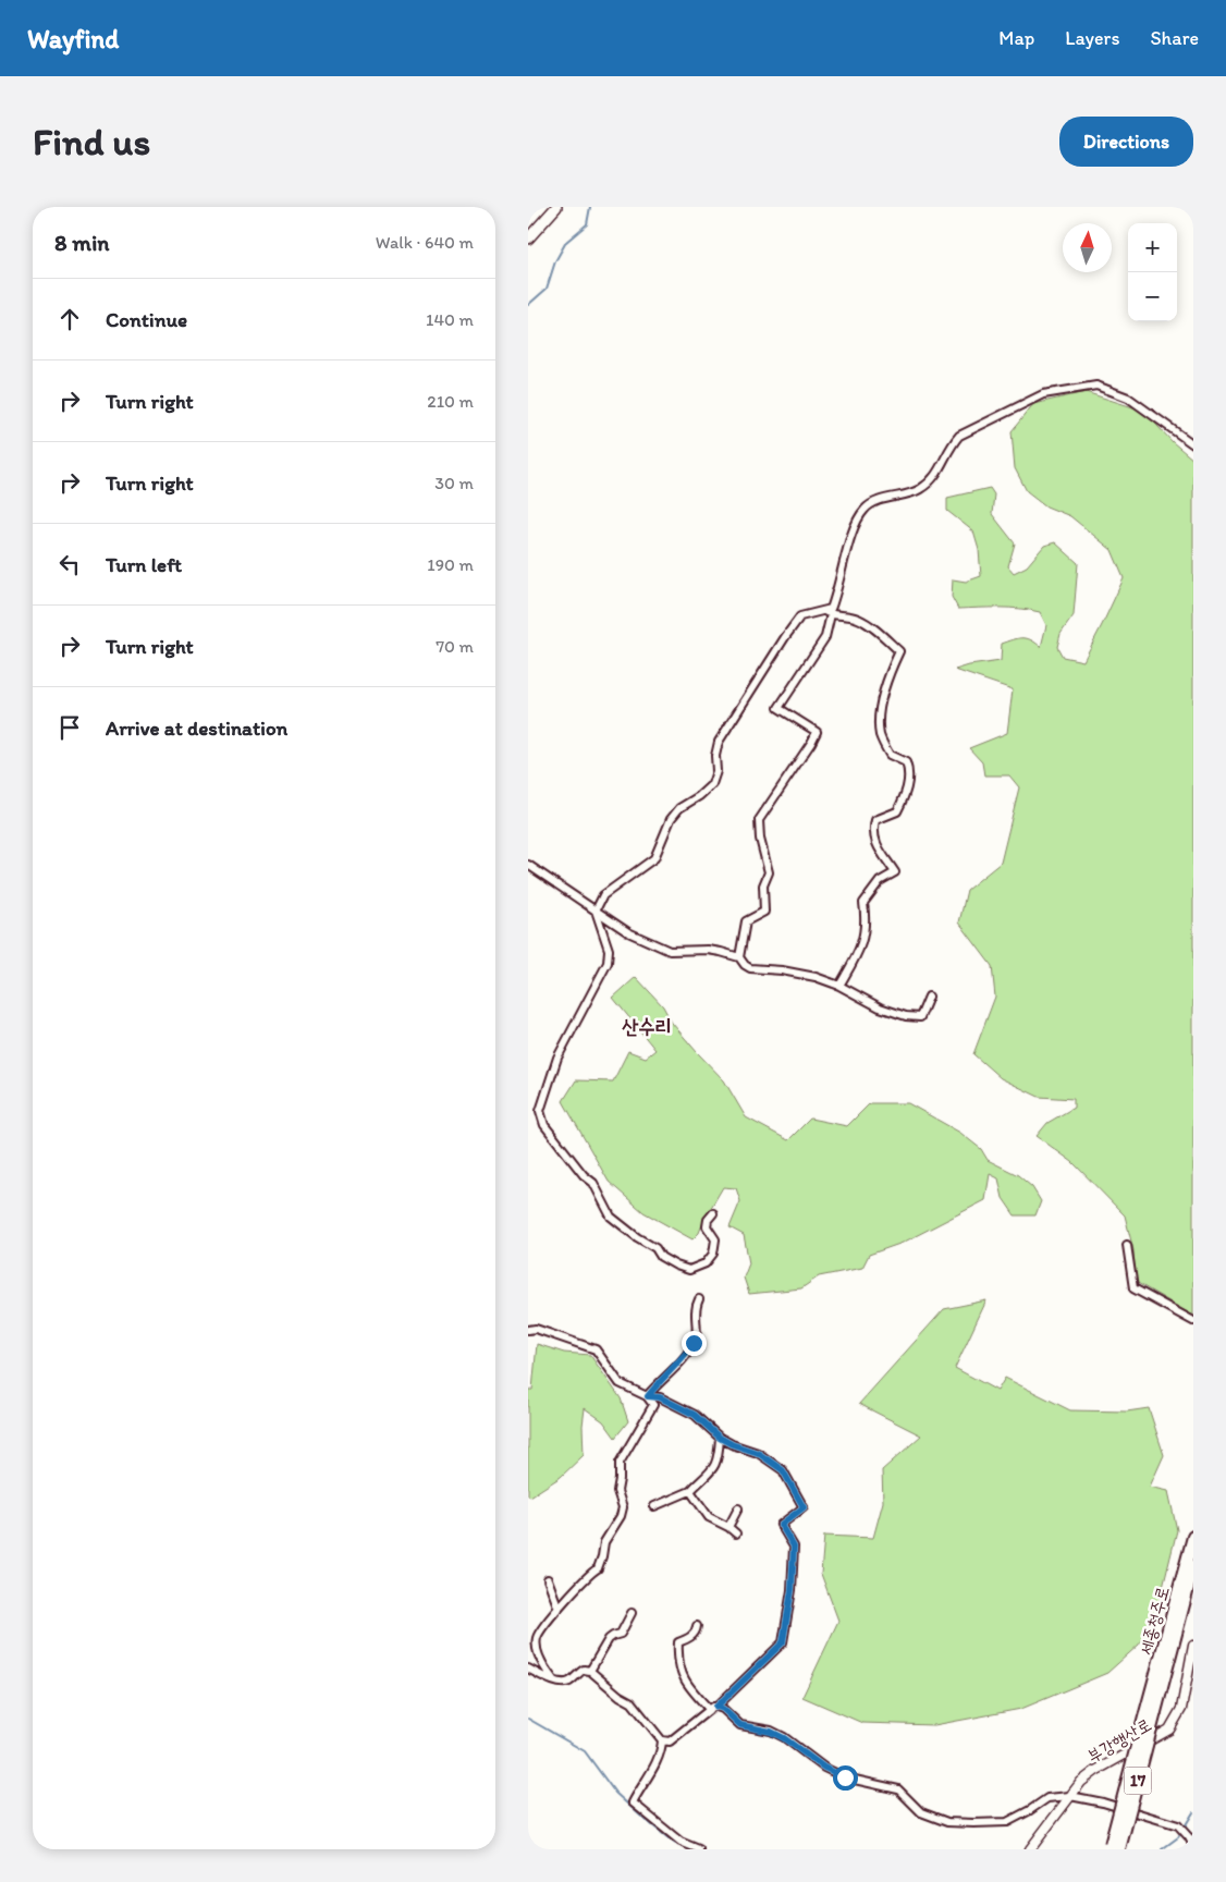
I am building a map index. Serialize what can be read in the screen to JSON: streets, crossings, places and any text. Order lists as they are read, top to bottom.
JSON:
{
  "streets": {
    "highway": ["세종청주로", "17"],
    "street": ["부강행산로"]
  },
  "crossings": [
    ["세종청주로", "17"]
  ],
  "districts": ["산수리"],
  "north": "top",
  "page": {
    "header": "Wayfind",
    "nav": ["Map", "Layers", "Share"],
    "buttons": "Directions",
    "title": "Find us",
    "heading": ["8 min", "Walk · 640 m"],
    "map_buttons": ["+", "−"],
    "list": [
      ["Continue", "140 m"],
      ["Turn right", "210 m"],
      ["Turn right", "30 m"],
      ["Turn left", "190 m"],
      ["Turn right", "70 m"],
      "Arrive at destination"
    ]
  }
}
